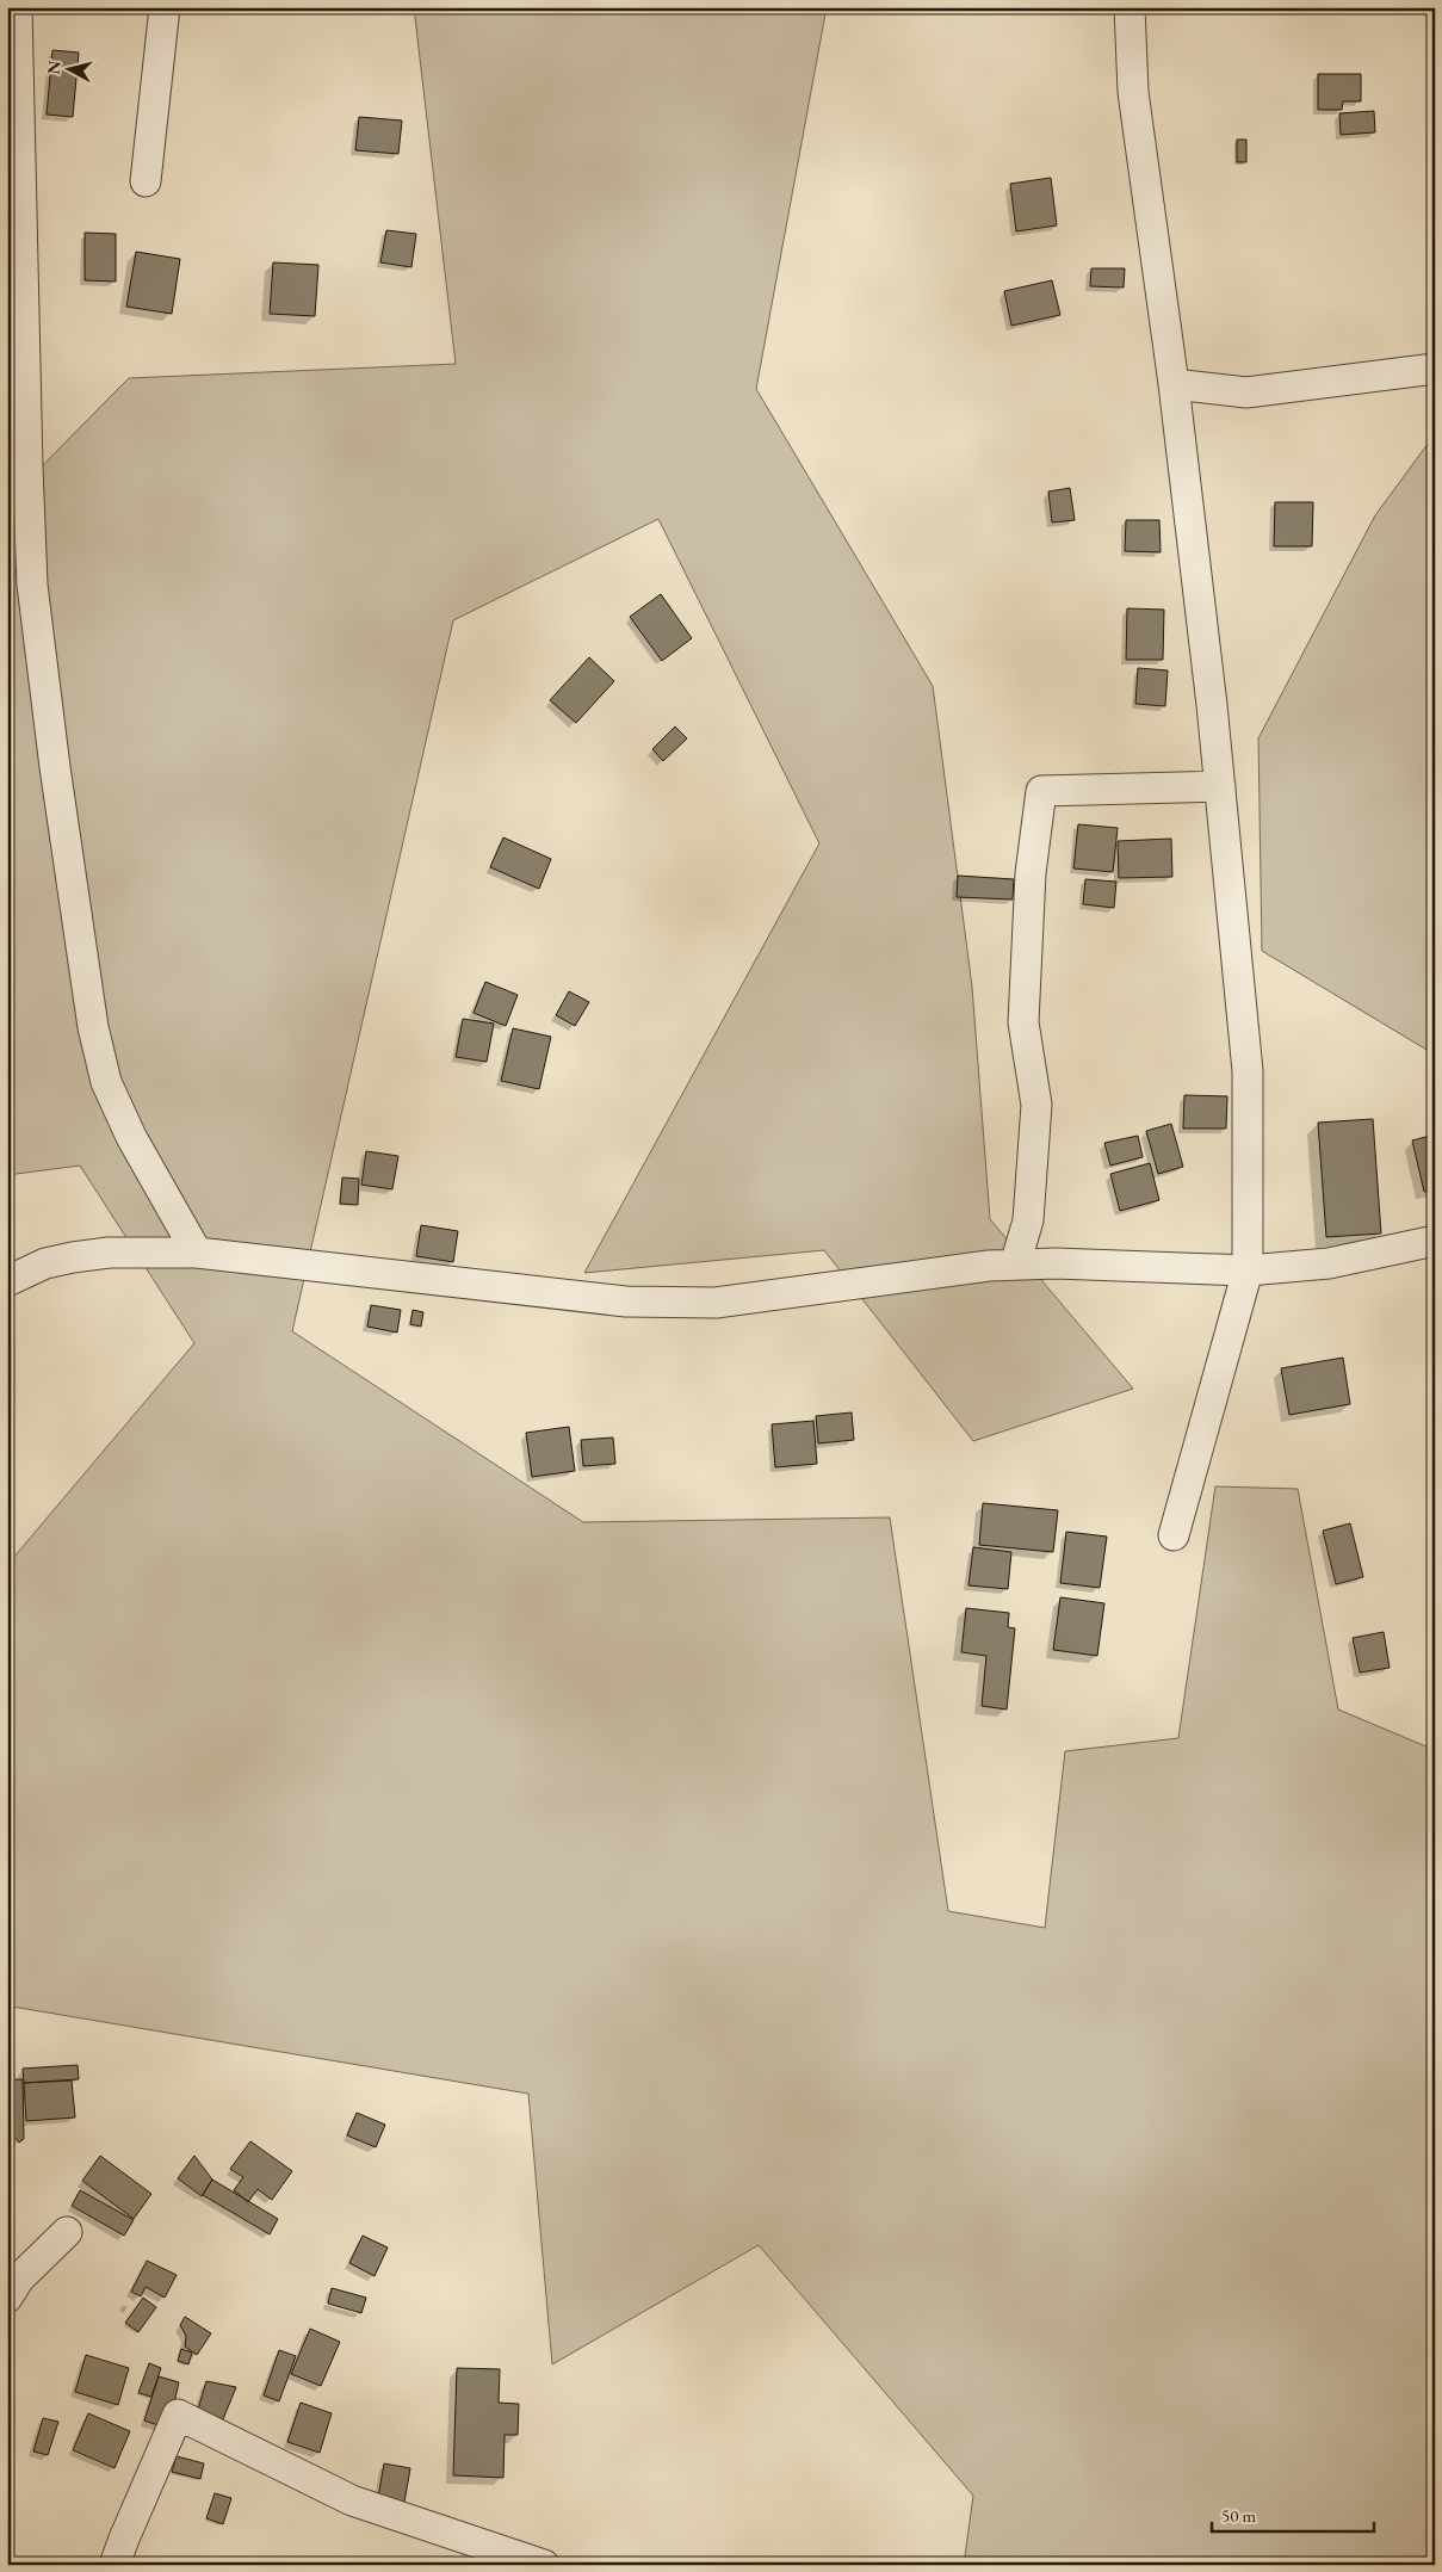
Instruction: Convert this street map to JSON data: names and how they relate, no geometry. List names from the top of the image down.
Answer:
{
  "scale_bar": "50 m",
  "north": "left"
}
